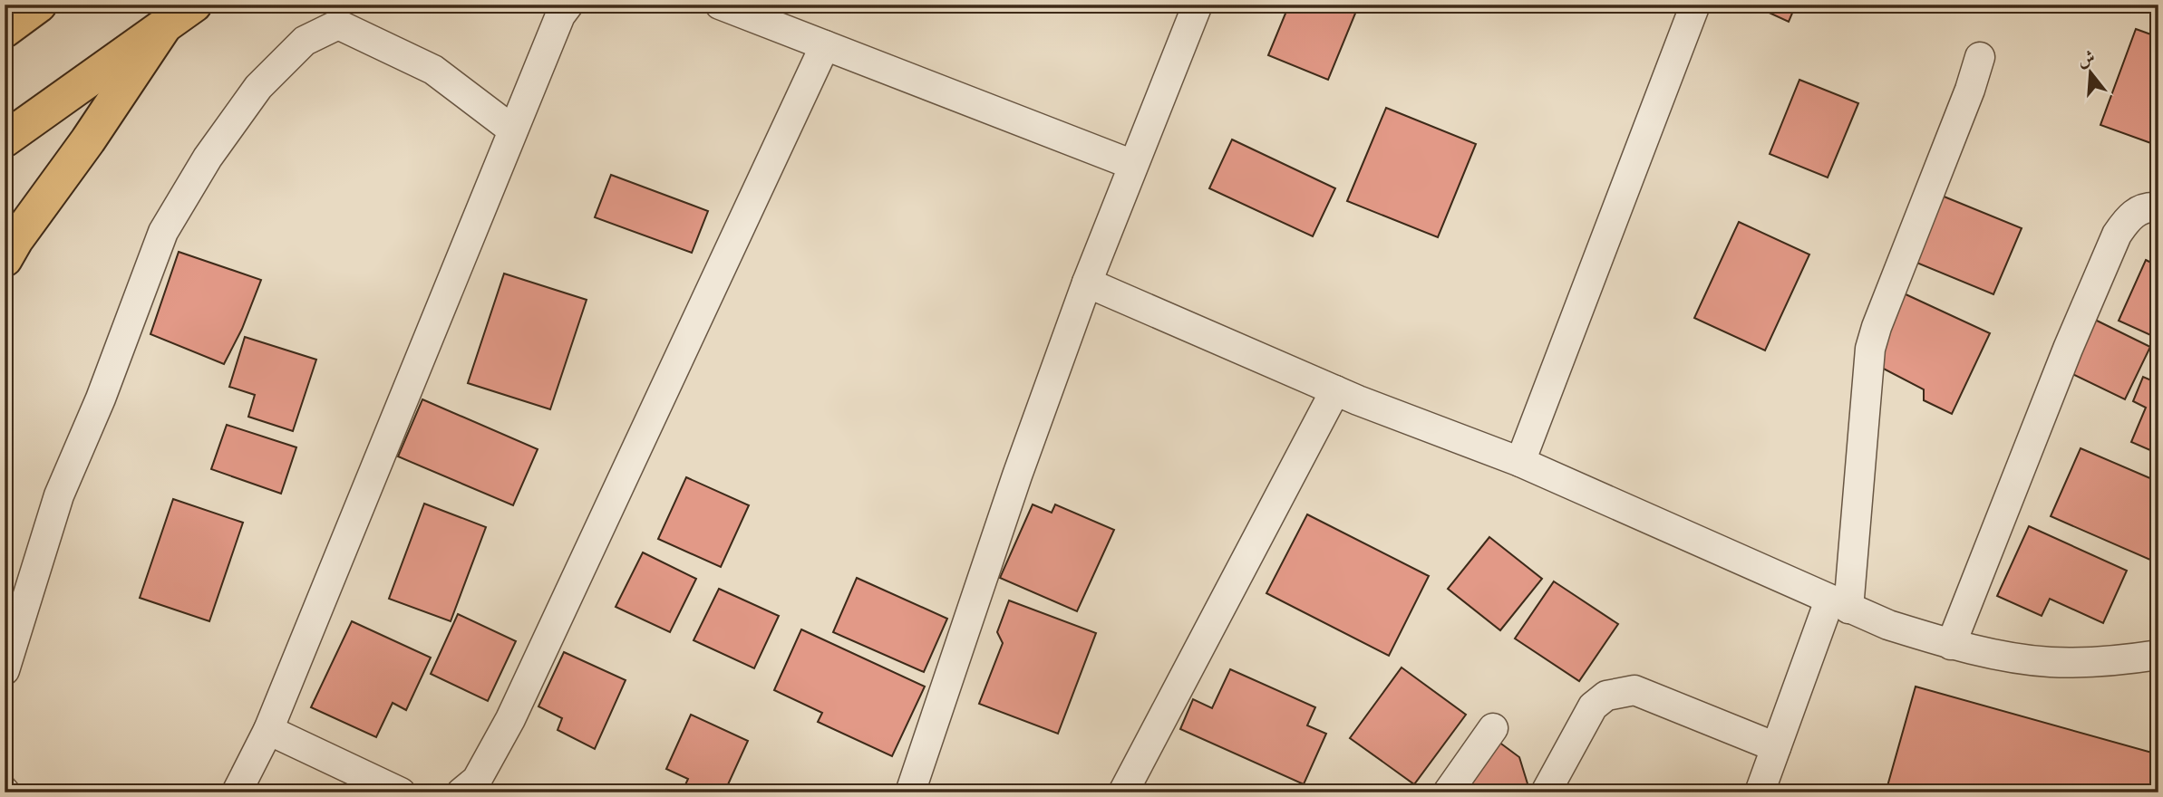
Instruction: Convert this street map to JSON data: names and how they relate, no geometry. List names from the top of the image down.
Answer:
{
  "north": "top"
}
